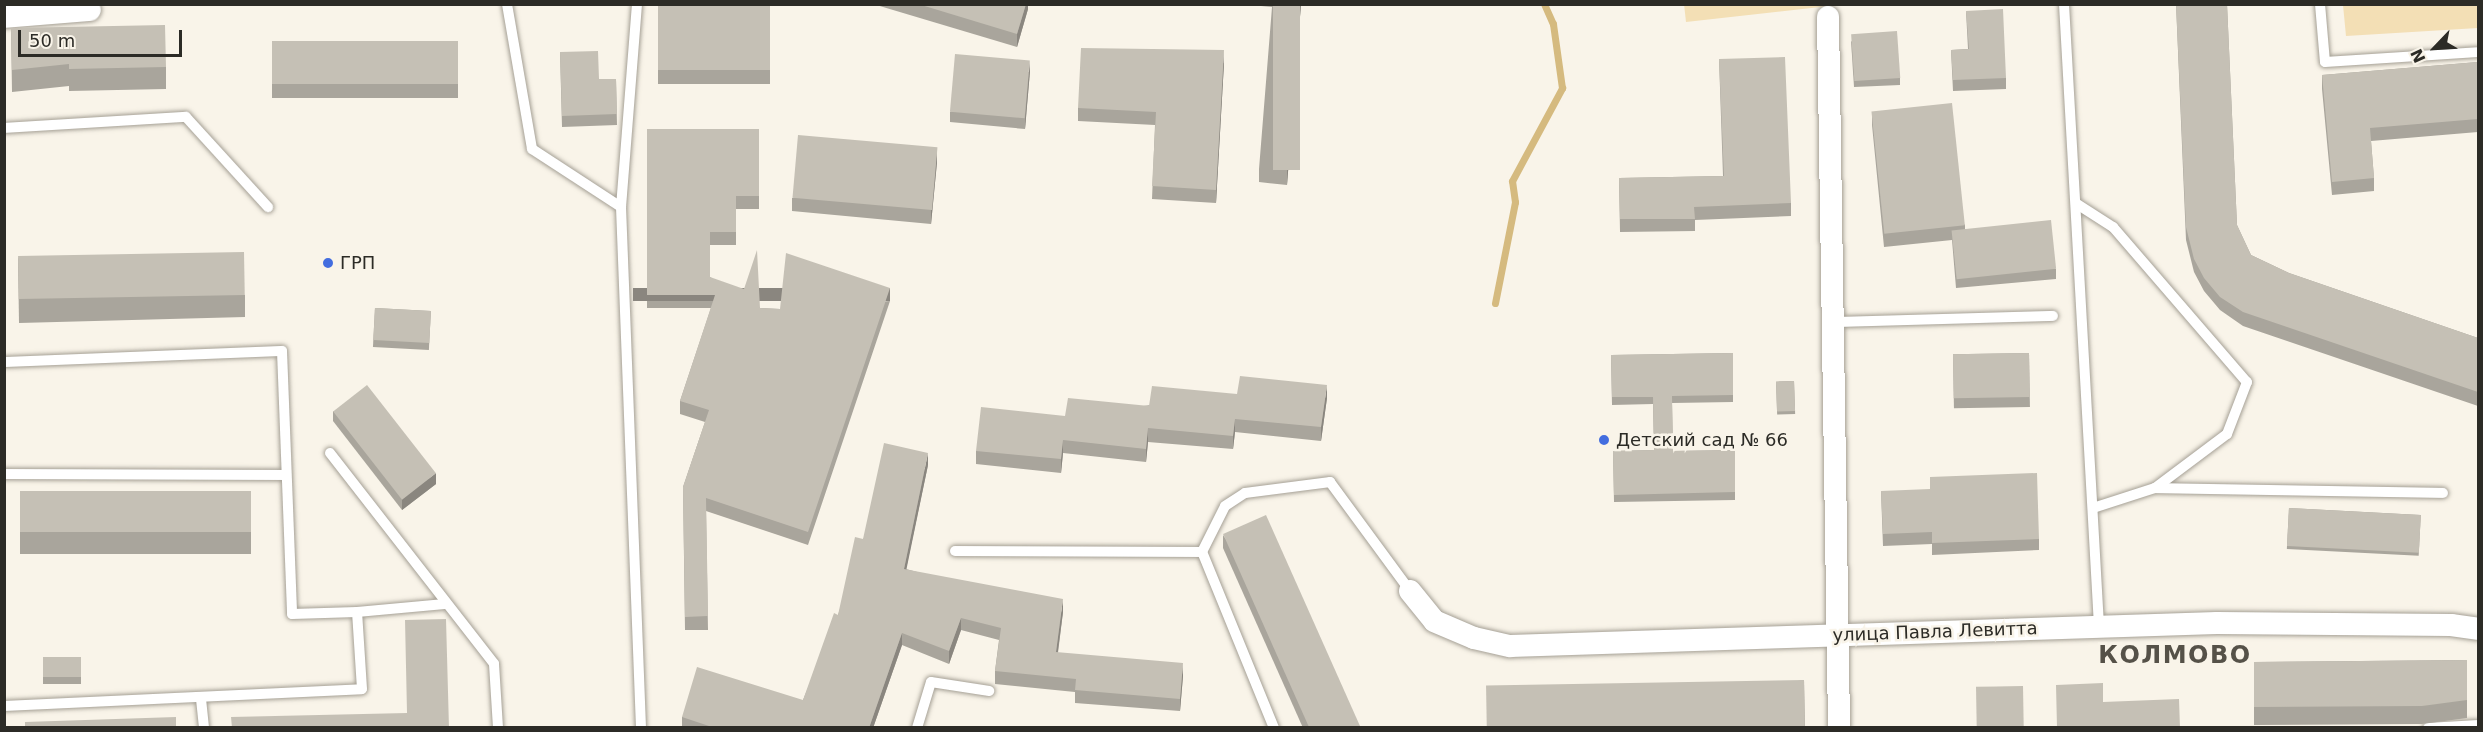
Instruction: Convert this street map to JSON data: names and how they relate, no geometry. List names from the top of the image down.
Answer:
{
  "streets": {
    "street": ["улица Павла Левитта"]
  },
  "districts": ["КОЛМОВО"],
  "places": ["ГРП", "Детский сад № 66"],
  "scale_bar": "50 m",
  "north": "bottom left"
}
